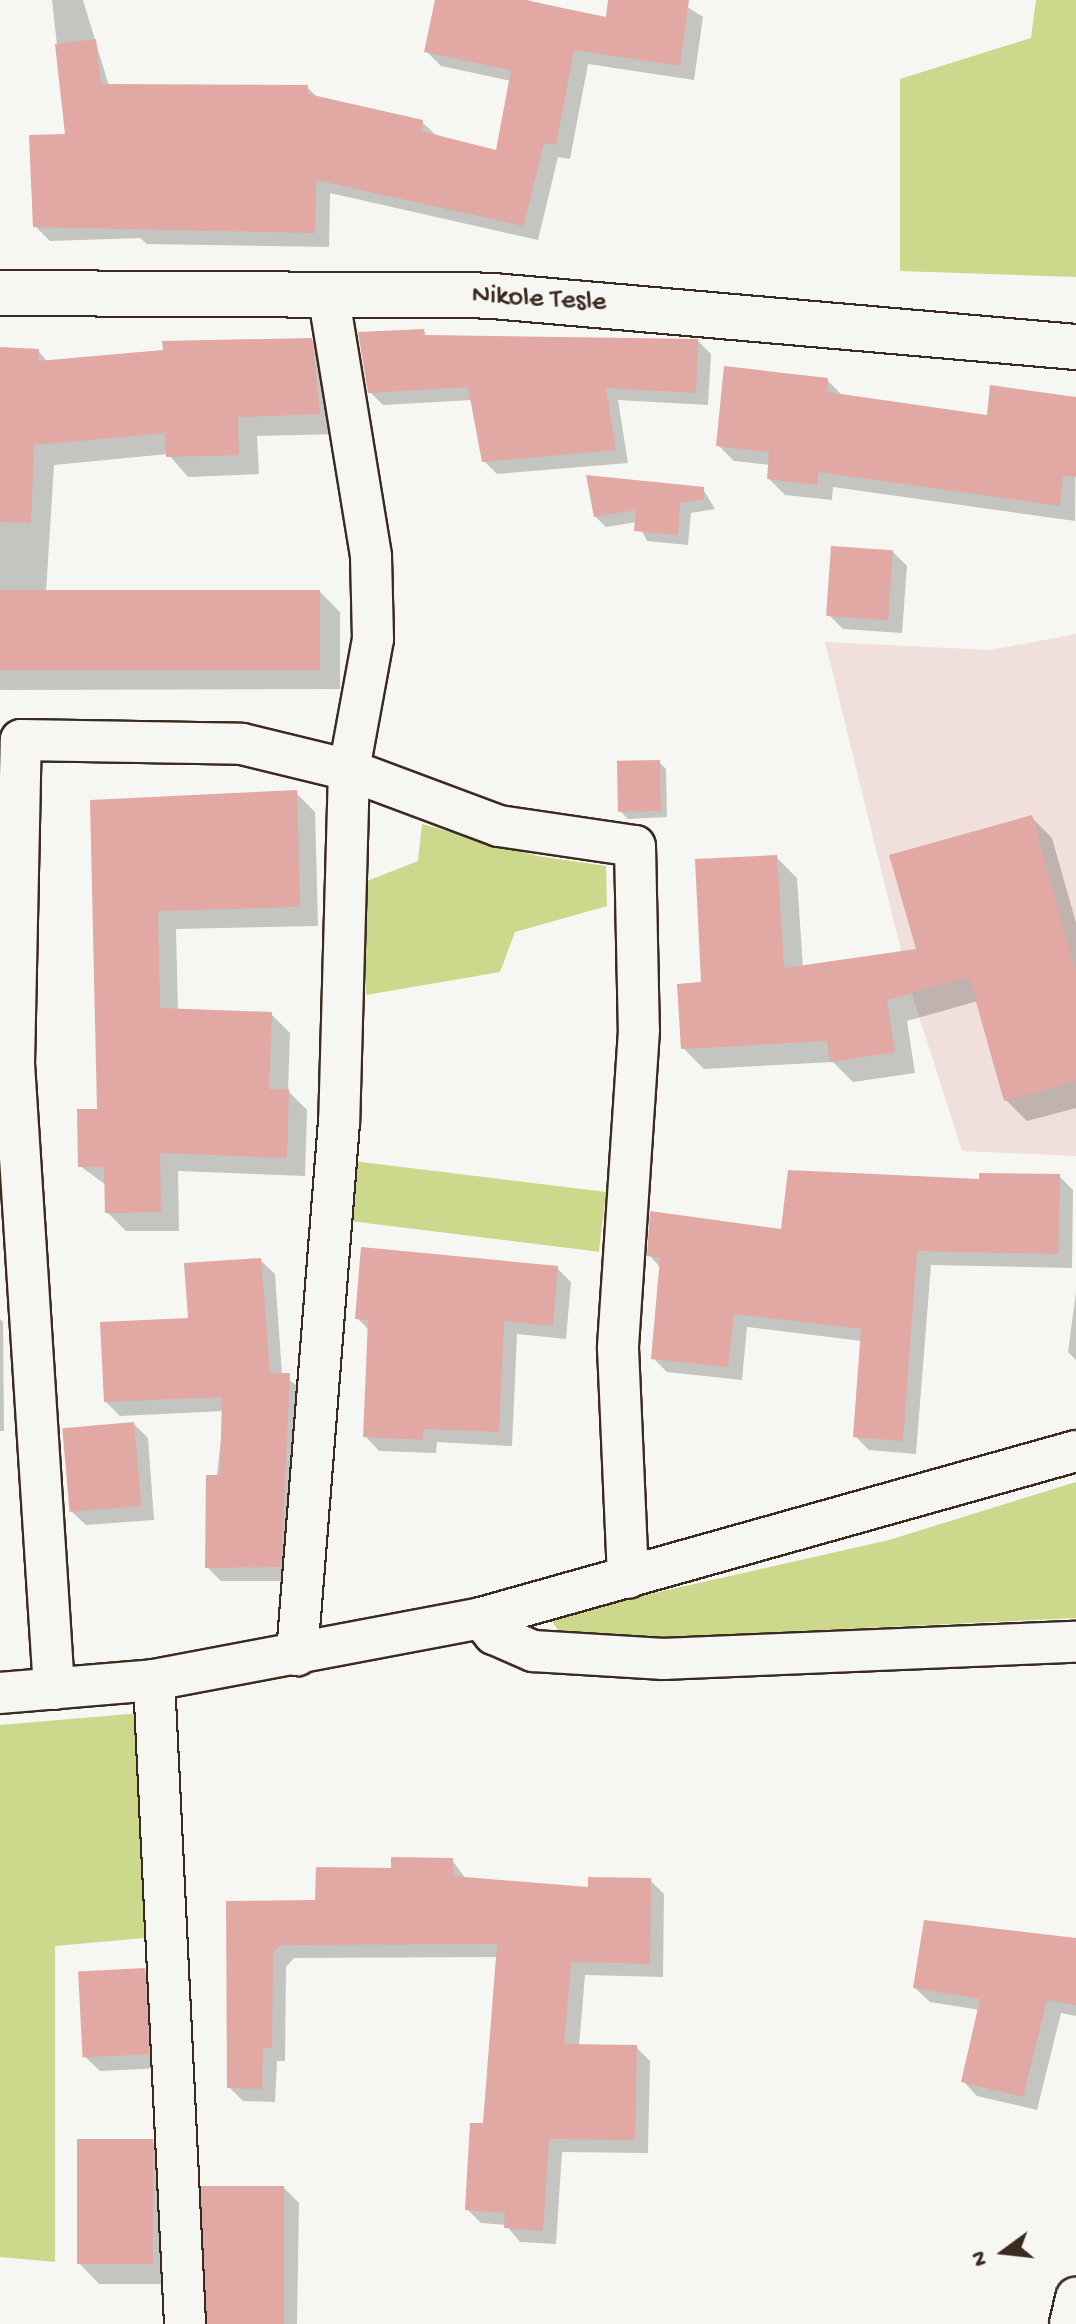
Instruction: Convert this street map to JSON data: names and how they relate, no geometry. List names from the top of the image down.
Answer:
{
  "streets": {
    "street": ["Nikole Tesle"]
  },
  "north": "left"
}
